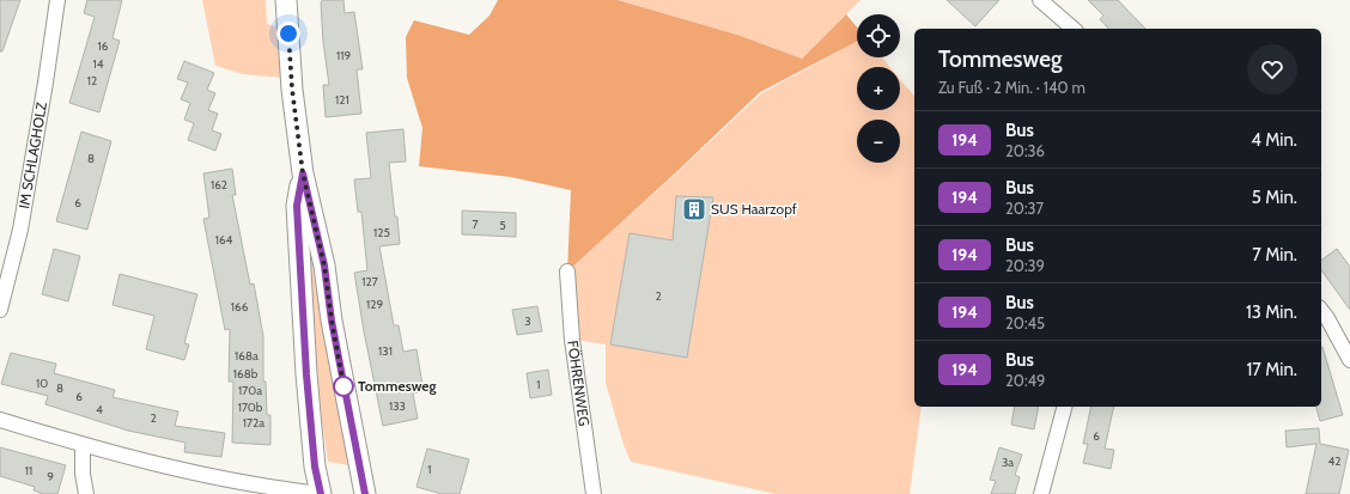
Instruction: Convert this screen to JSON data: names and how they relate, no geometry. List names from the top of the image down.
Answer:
{
  "streets": {
    "street": ["IM SCHLAGHOLZ", "FÖHRENWEG"]
  },
  "places": {
    "building": ["SUS Haarzopf"],
    "other": ["Tommesweg"]
  },
  "lines": ["bus line 194"],
  "house_numbers": [
    "16",
    "119",
    "14",
    "12",
    "121",
    "8",
    "162",
    "6",
    "7",
    "5",
    "125",
    "164",
    "127",
    "2",
    "129",
    "166",
    "3",
    "131",
    "168a",
    "168b",
    "10",
    "1",
    "8",
    "170a",
    "6",
    "133",
    "170b",
    "4",
    "2",
    "172a",
    "6",
    "42",
    "3a",
    "1",
    "11",
    "9"
  ],
  "page": {
    "map_buttons": ["+", "−"],
    "heading": ["Tommesweg", "Zu Fuß · 2 Min. · 140 m"],
    "list": [
      {
        "mark": "194",
        "name": "Bus",
        "note": "20:36",
        "value": "4 Min."
      },
      {
        "mark": "194",
        "name": "Bus",
        "note": "20:37",
        "value": "5 Min."
      },
      {
        "mark": "194",
        "name": "Bus",
        "note": "20:39",
        "value": "7 Min."
      },
      {
        "mark": "194",
        "name": "Bus",
        "note": "20:45",
        "value": "13 Min."
      },
      {
        "mark": "194",
        "name": "Bus",
        "note": "20:49",
        "value": "17 Min."
      }
    ]
  }
}
